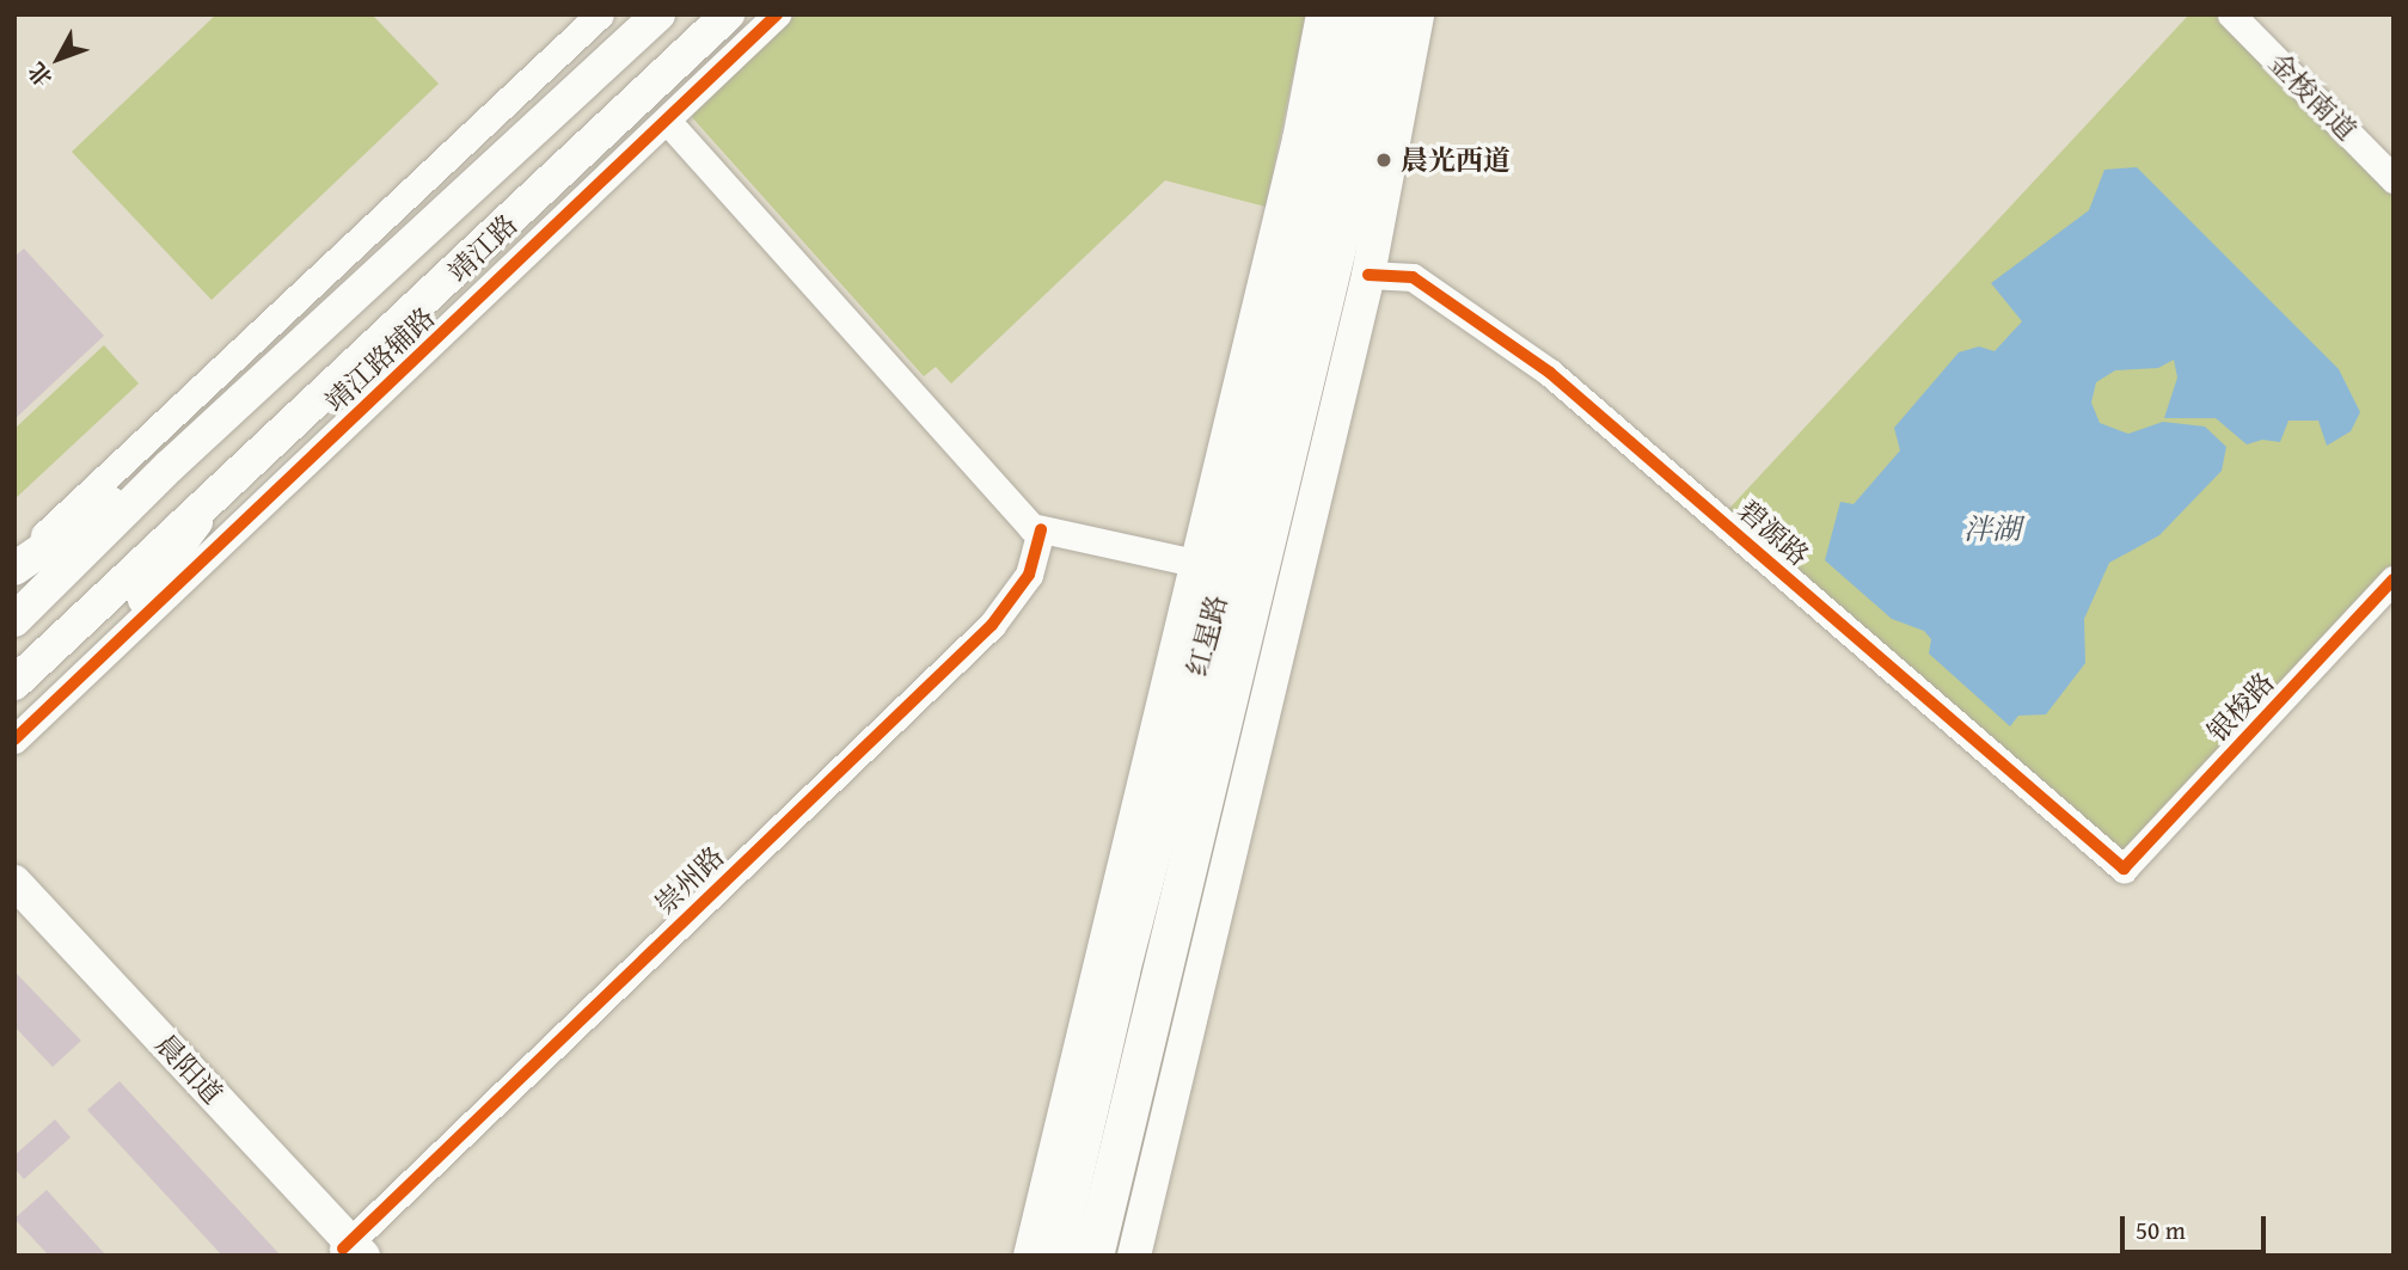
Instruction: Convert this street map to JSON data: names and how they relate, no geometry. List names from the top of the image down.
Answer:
{
  "streets": {
    "highway": ["红星路"],
    "main road": ["靖江路", "晨阳道"],
    "street": [
      "金梭南道",
      "靖江路辅路",
      "碧源路",
      "银梭路",
      "崇州路"
    ]
  },
  "crossings": [
    ["碧源路", "银梭路"],
    ["崇州路", "晨阳道"]
  ],
  "water": ["泮湖"],
  "places": ["晨光西道"],
  "scale_bar": "50 m",
  "north": "bottom left"
}
